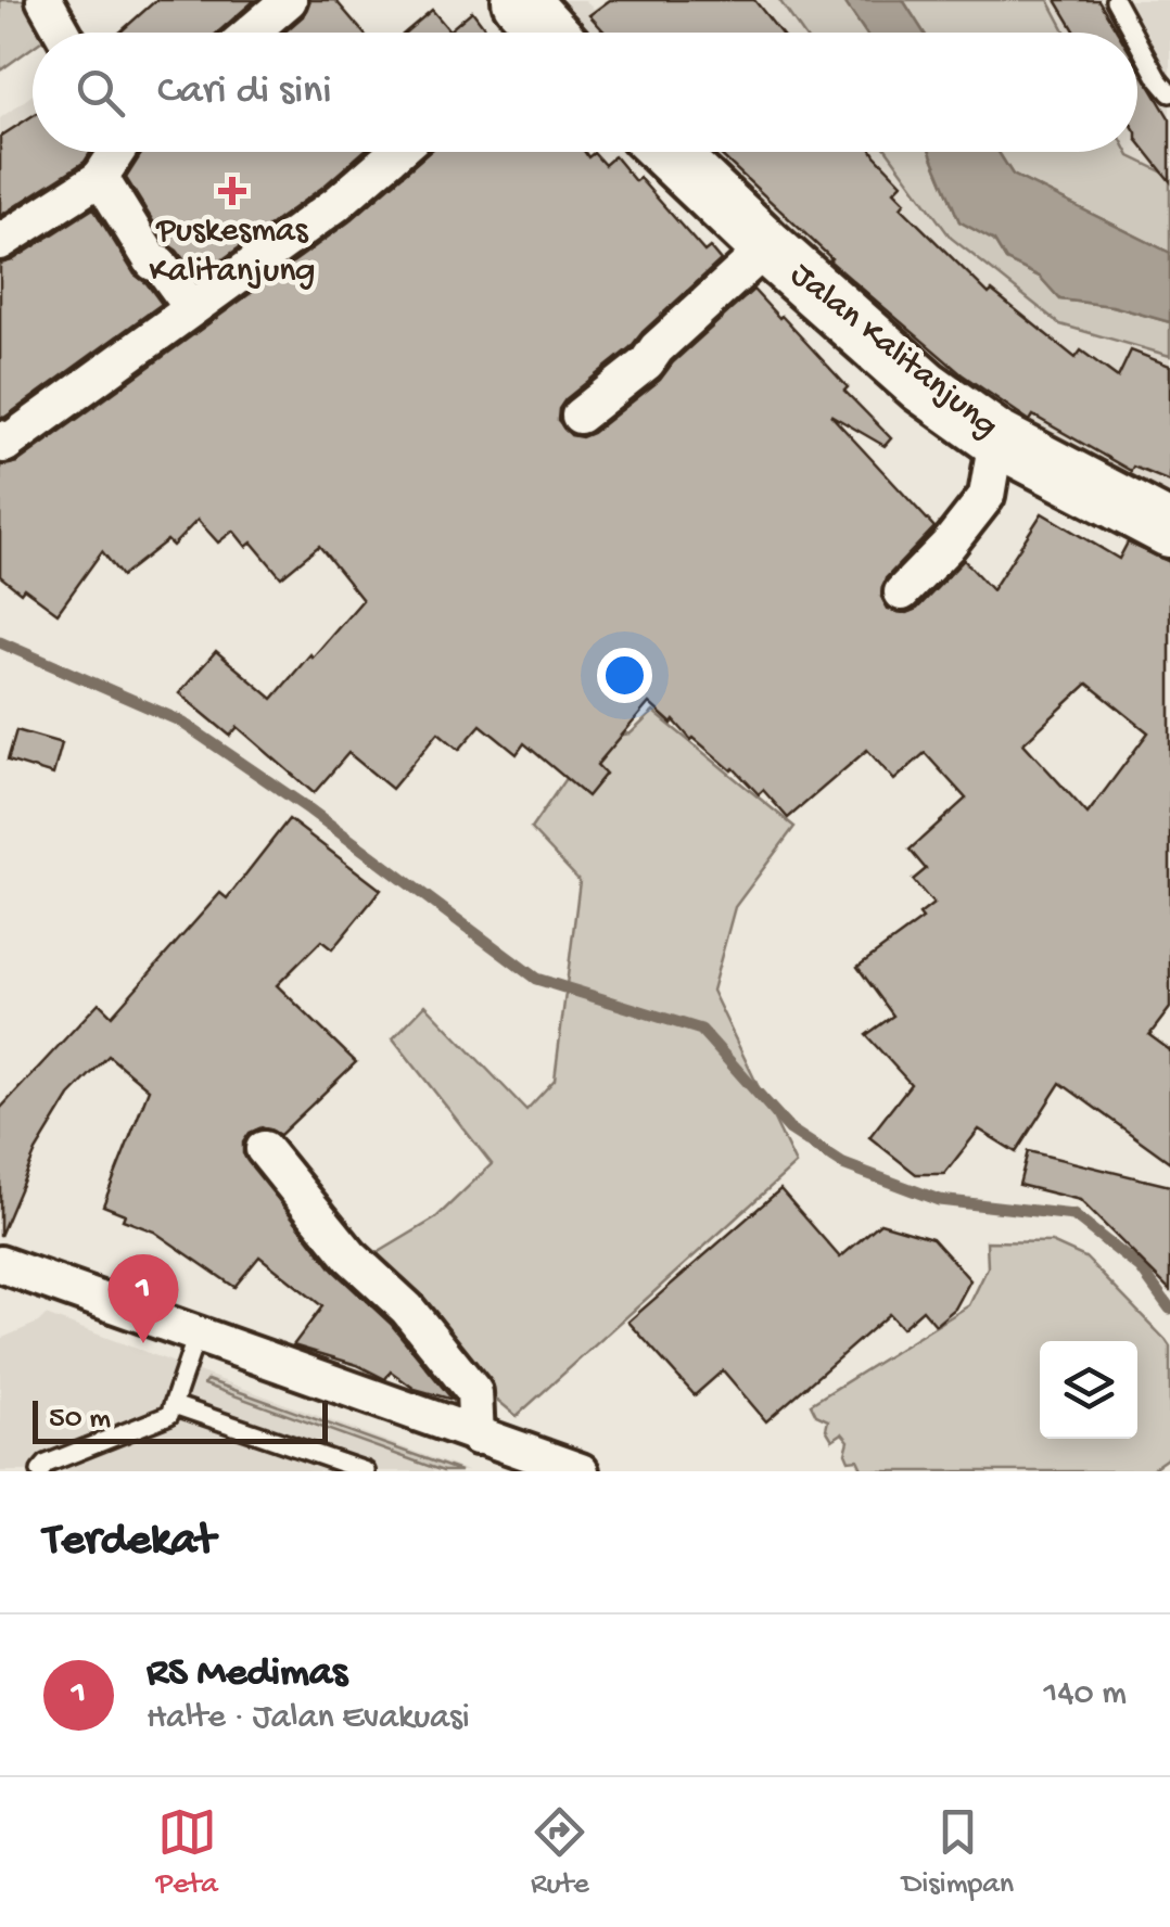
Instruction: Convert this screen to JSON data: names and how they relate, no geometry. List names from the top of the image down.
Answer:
{
  "streets": {
    "main road": ["Jalan Kalitanjung"]
  },
  "places": {
    "health": ["Puskesmas Kalitanjung"]
  },
  "scale_bar": "50 m",
  "page": {
    "search": "Cari di sini",
    "pins": "1",
    "scale": "50 m",
    "heading": "Terdekat",
    "list": [
      {
        "mark": "1",
        "name": "RS Medimas",
        "note": "Halte · Jalan Evakuasi",
        "value": "140 m"
      }
    ],
    "nav": ["Peta", "Rute", "Disimpan"]
  }
}
